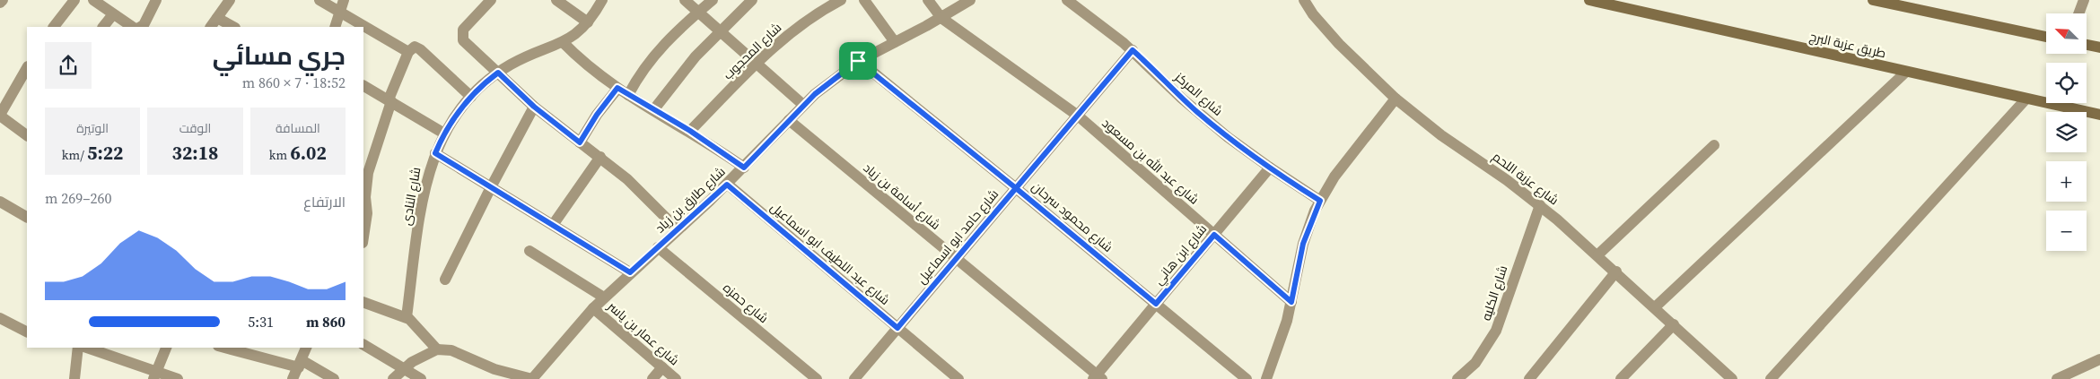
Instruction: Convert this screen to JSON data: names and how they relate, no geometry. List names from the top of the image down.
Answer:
{
  "streets": {
    "street": [
      "طريق عزبة البرج",
      "شارع المحجوب",
      "شارع المركز",
      "شارع عبد الله بن مسعود",
      "شارع عزبة اللحم",
      "شارع النادى",
      "شارع أسامة بن زياد",
      "شارع طارق بن زياد",
      "شارع محمود سرحان",
      "شارع حامد ابو اسماعيل",
      "شارع عبد اللطيف ابو اسماعيل",
      "شارع ابن هاني",
      "شارع الكليه",
      "شارع حمزه",
      "شارع عمار بن ياسر"
    ]
  },
  "crossings": [
    ["شارع المركز", "شارع حامد ابو اسماعيل"],
    ["شارع المركز", "شارع ابن هاني"],
    ["شارع عبد الله بن مسعود", "شارع طارق بن زياد"],
    ["شارع عبد الله بن مسعود", "شارع حامد ابو اسماعيل"],
    ["شارع عبد الله بن مسعود", "شارع ابن هاني"],
    ["شارع عزبة اللحم", "شارع الكليه"],
    ["شارع أسامة بن زياد", "شارع طارق بن زياد"],
    ["شارع أسامة بن زياد", "شارع حامد ابو اسماعيل"],
    ["شارع أسامة بن زياد", "شارع ابن هاني"],
    ["شارع طارق بن زياد", "شارع محمود سرحان"],
    ["شارع طارق بن زياد", "شارع عبد اللطيف ابو اسماعيل"],
    ["شارع طارق بن زياد", "شارع حمزه"],
    ["شارع طارق بن زياد", "شارع عمار بن ياسر"],
    ["شارع محمود سرحان", "شارع حامد ابو اسماعيل"],
    ["شارع محمود سرحان", "شارع ابن هاني"],
    ["شارع حامد ابو اسماعيل", "شارع عبد اللطيف ابو اسماعيل"]
  ],
  "north": "top left",
  "page": {
    "map_buttons": ["+", "−"],
    "heading": ["جري مسائي", "18:52 · 7 × 860 m"],
    "stats": [
      ["المسافة", "6.02 km"],
      ["الوقت", "32:18"],
      ["الوتيرة", "5:22 /km"]
    ],
    "chart": ["الارتفاع", "260–269 m"],
    "list": [
      {
        "name": "860 m",
        "note": "5:31"
      }
    ]
  }
}
